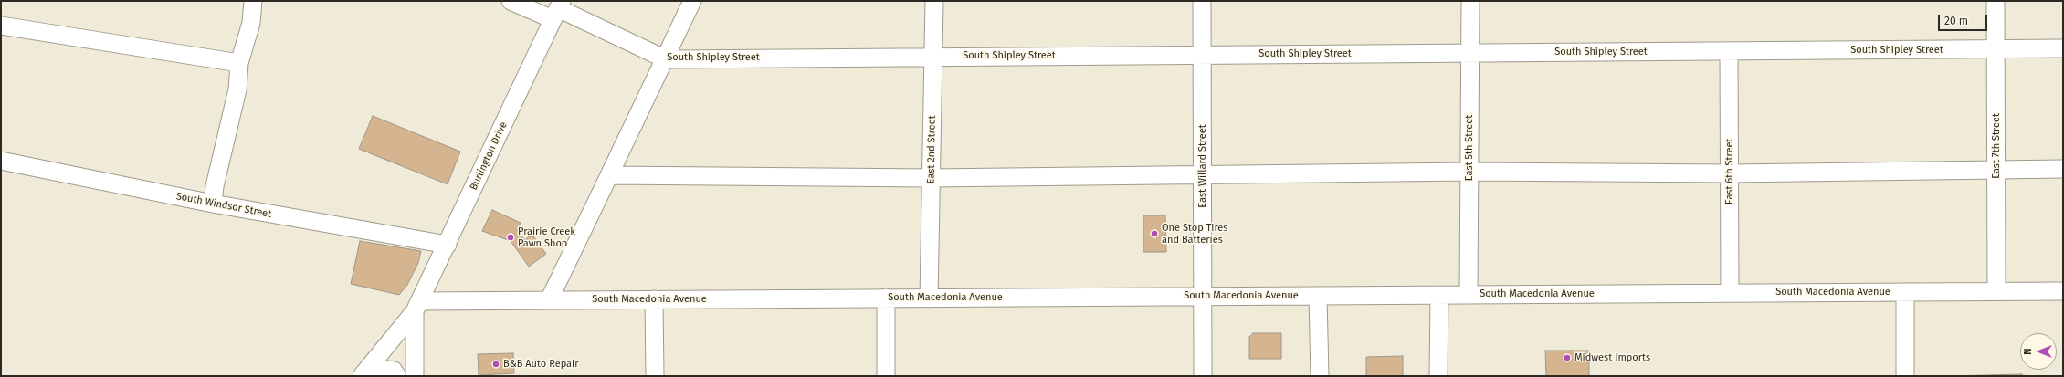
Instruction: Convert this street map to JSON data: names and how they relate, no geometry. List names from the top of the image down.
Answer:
{
  "streets": {
    "street": [
      "South Shipley Street",
      "East 7th Street",
      "East 5th Street",
      "East 2nd Street",
      "Burlington Drive",
      "East Willard Street",
      "East 6th Street",
      "South Windsor Street",
      "South Macedonia Avenue"
    ]
  },
  "crossings": [
    ["South Shipley Street", "East 7th Street"],
    ["South Shipley Street", "East 5th Street"],
    ["South Shipley Street", "East 2nd Street"],
    ["South Shipley Street", "Burlington Drive"],
    ["South Shipley Street", "East Willard Street"],
    ["South Shipley Street", "East 6th Street"],
    ["East 7th Street", "South Macedonia Avenue"],
    ["East 5th Street", "South Macedonia Avenue"],
    ["East 2nd Street", "South Macedonia Avenue"],
    ["Burlington Drive", "South Windsor Street"],
    ["Burlington Drive", "South Macedonia Avenue"],
    ["East Willard Street", "South Macedonia Avenue"],
    ["East 6th Street", "South Macedonia Avenue"]
  ],
  "places": [
    "One Stop Tires and Batteries",
    "Prairie Creek Pawn Shop",
    "Midwest Imports",
    "B&B Auto Repair"
  ],
  "scale_bar": "20 m",
  "north": "left"
}
